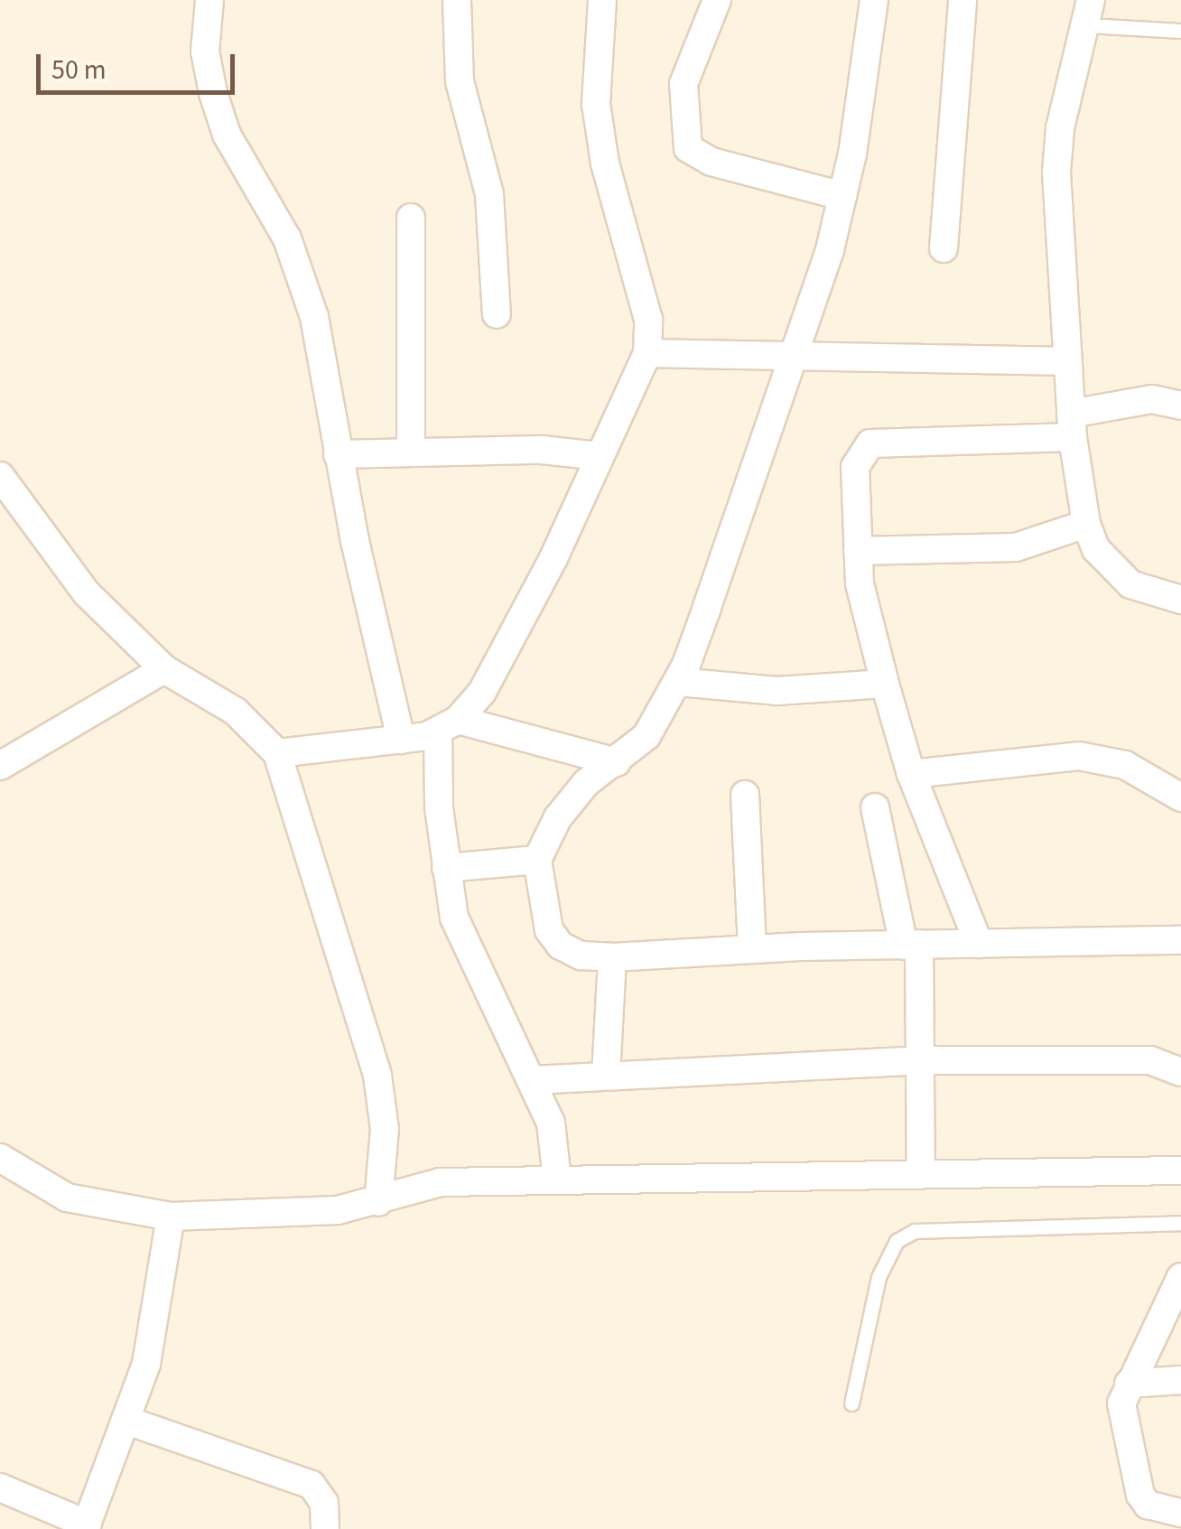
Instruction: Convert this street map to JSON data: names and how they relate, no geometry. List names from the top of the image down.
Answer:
{
  "scale_bar": "50 m"
}
